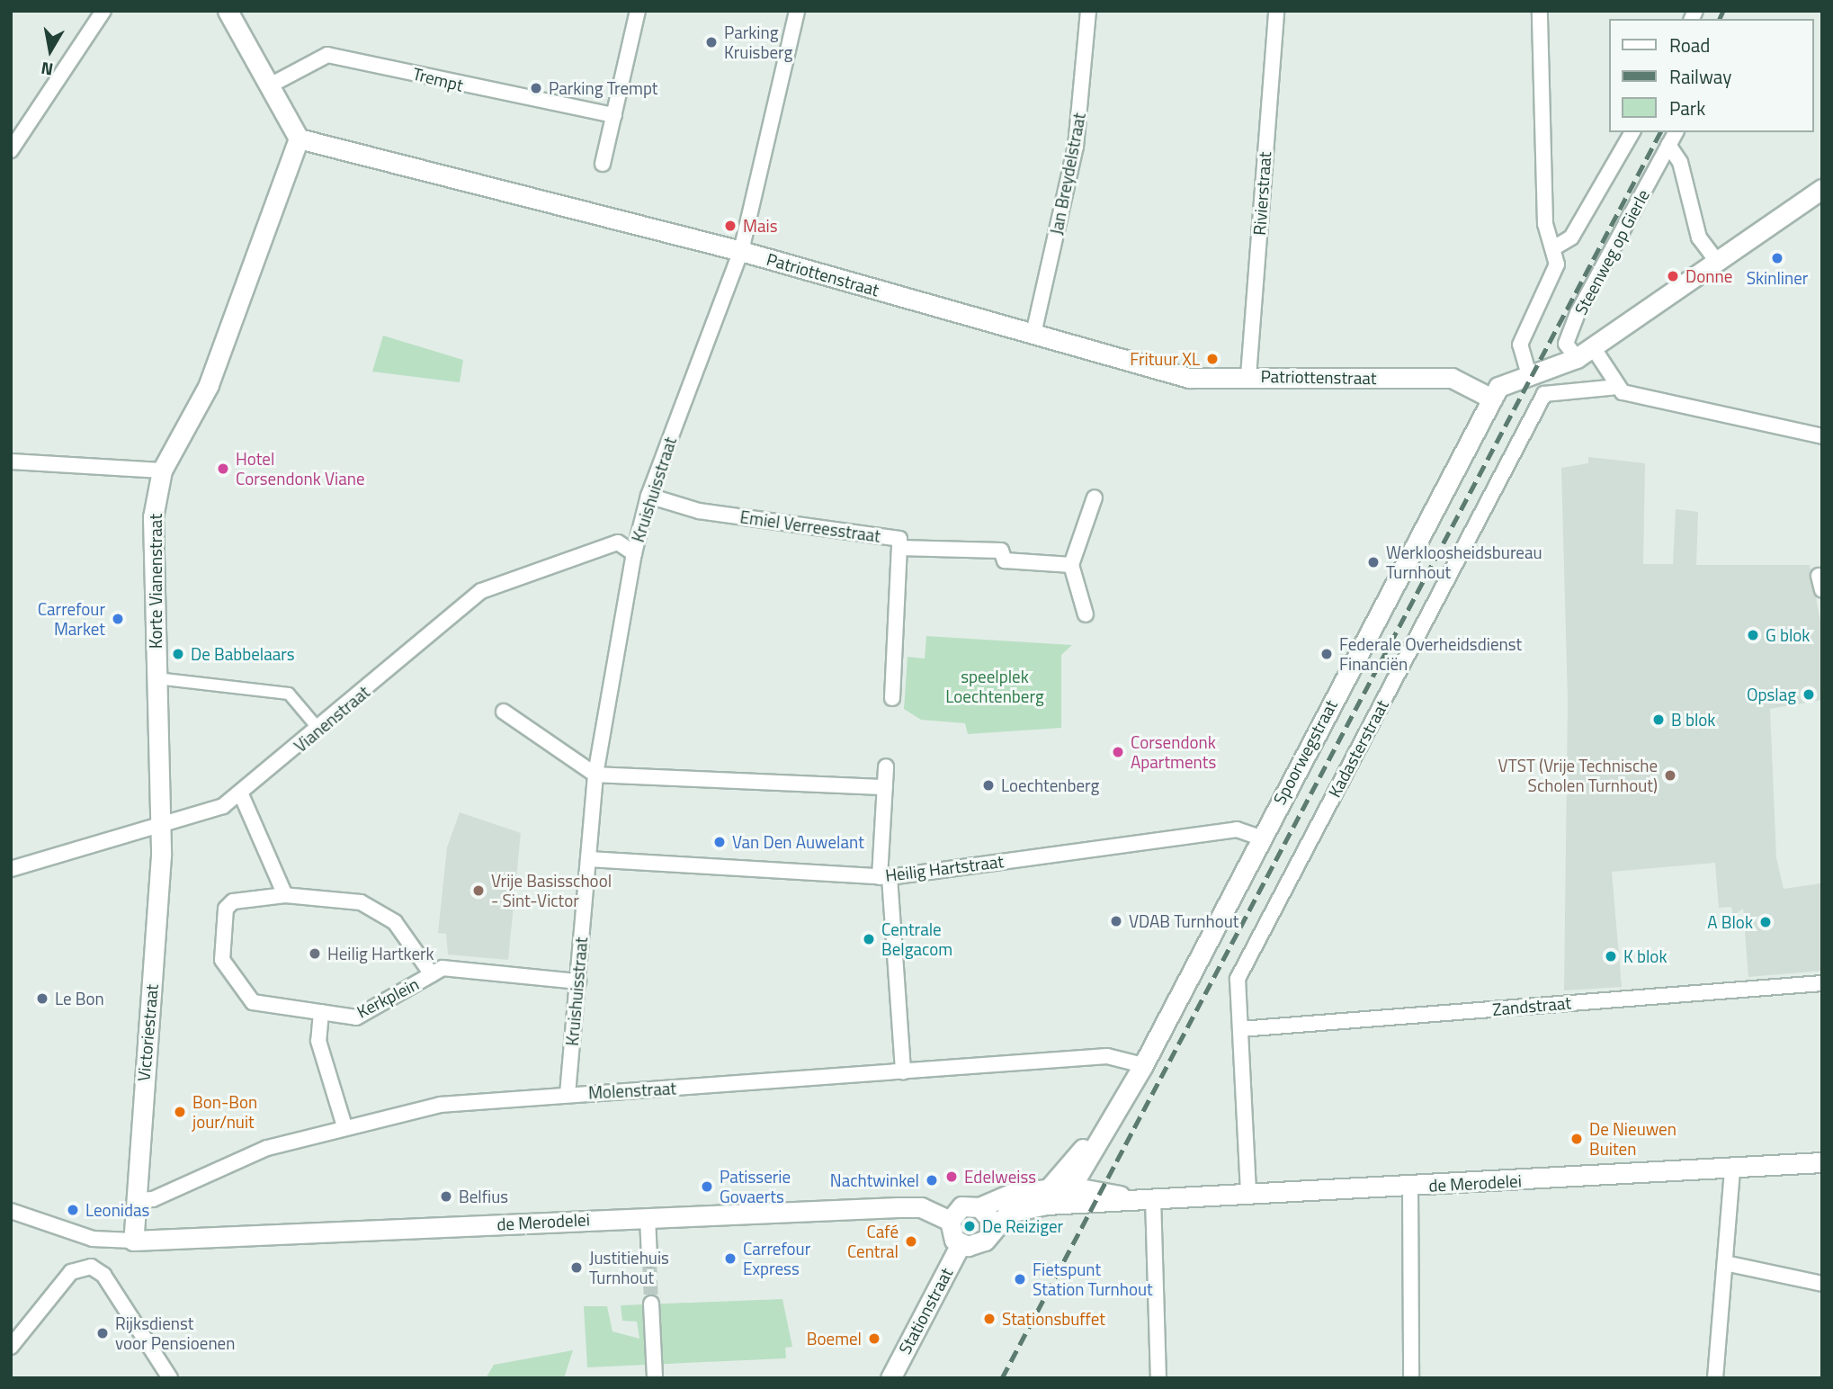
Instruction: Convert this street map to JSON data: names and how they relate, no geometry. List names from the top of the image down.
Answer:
{
  "streets": {
    "street": [
      "Trempt",
      "Jan Breydelstraat",
      "Rivierstraat",
      "Steenweg op Gierle",
      "Patriottenstraat",
      "Kruishuisstraat",
      "Emiel Verreesstraat",
      "Korte Vianenstraat",
      "Vianenstraat",
      "Kadasterstraat",
      "Spoorwegstraat",
      "Heilig Hartstraat",
      "Kerkplein",
      "Zandstraat",
      "Victoriestraat",
      "Molenstraat",
      "de Merodelei",
      "Stationstraat"
    ]
  },
  "crossings": [
    ["Jan Breydelstraat", "Patriottenstraat"],
    ["Rivierstraat", "Patriottenstraat"],
    ["Patriottenstraat", "Kruishuisstraat"],
    ["Patriottenstraat", "Korte Vianenstraat"],
    ["Patriottenstraat", "Spoorwegstraat"],
    ["Kruishuisstraat", "Emiel Verreesstraat"],
    ["Kruishuisstraat", "Vianenstraat"],
    ["Kruishuisstraat", "Heilig Hartstraat"],
    ["Kruishuisstraat", "Molenstraat"],
    ["Korte Vianenstraat", "Vianenstraat"],
    ["Korte Vianenstraat", "Victoriestraat"],
    ["Vianenstraat", "Victoriestraat"],
    ["Kadasterstraat", "Zandstraat"],
    ["Kadasterstraat", "de Merodelei"],
    ["Spoorwegstraat", "Heilig Hartstraat"],
    ["Spoorwegstraat", "Molenstraat"],
    ["Spoorwegstraat", "de Merodelei"],
    ["Victoriestraat", "Molenstraat"],
    ["Victoriestraat", "de Merodelei"],
    ["de Merodelei", "Stationstraat"]
  ],
  "parks": ["speelplek Loechtenberg"],
  "places": [
    "Parking Kruisberg",
    "Parking Trempt",
    "Mais",
    "Skinliner",
    "Donne",
    "Frituur XL",
    "Hotel Corsendonk Viane",
    "Werkloosheidsbureau Turnhout",
    "Carrefour Market",
    "G blok",
    "De Babbelaars",
    "Federale Overheidsdienst Financiën",
    "Opslag",
    "B blok",
    "Corsendonk Apartments",
    "VTST (Vrije Technische Scholen Turnhout)",
    "Loechtenberg",
    "Van Den Auwelant",
    "Vrije Basisschool - Sint-Victor",
    "VDAB Turnhout",
    "A Blok",
    "Centrale Belgacom",
    "Heilig Hartkerk",
    "K blok",
    "Le Bon",
    "Bon-Bon jour/nuit",
    "De Nieuwen Buiten",
    "Edelweiss",
    "Nachtwinkel",
    "Patisserie Govaerts",
    "Belfius",
    "Leonidas",
    "De Reiziger",
    "Café Central",
    "Carrefour Express",
    "Justitiehuis Turnhout",
    "Fietspunt Station Turnhout",
    "Stationsbuffet",
    "Rijksdienst voor Pensioenen",
    "Boemel"
  ],
  "legend": ["Road", "Railway", "Park"],
  "north": "bottom"
}
